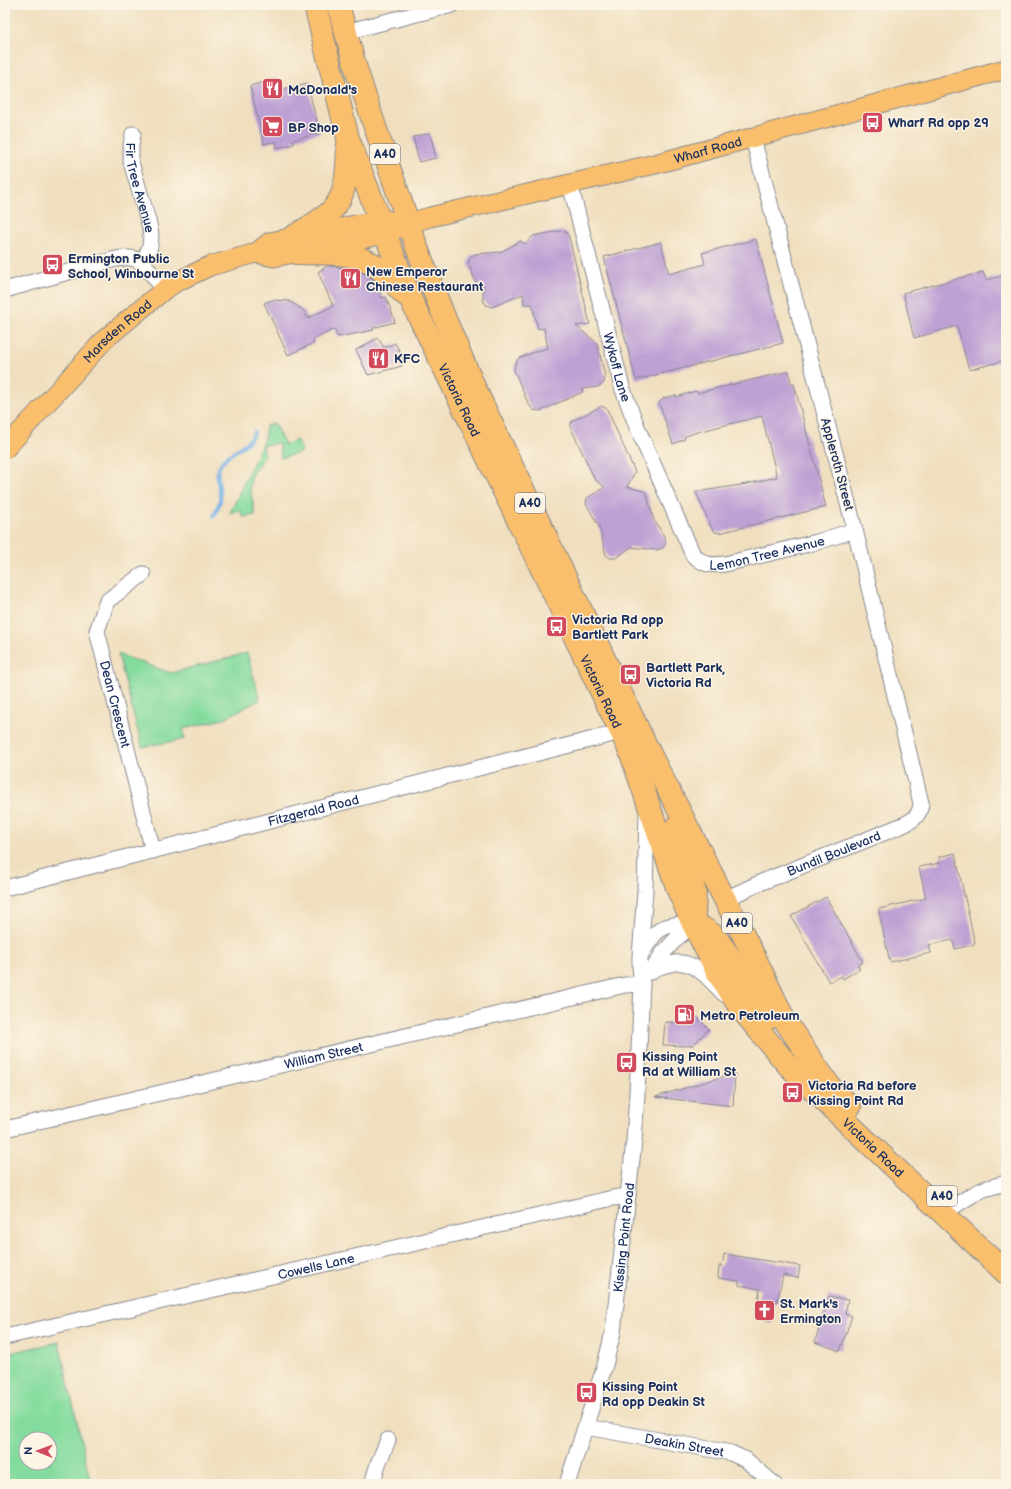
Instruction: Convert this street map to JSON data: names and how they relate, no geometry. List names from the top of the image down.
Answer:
{
  "streets": {
    "highway": ["A40", "Victoria Road"],
    "main road": ["Wharf Road", "Marsden Road"],
    "street": [
      "Fir Tree Avenue",
      "Wykoff Lane",
      "Appleroth Street",
      "Lemon Tree Avenue",
      "Dean Crescent",
      "Fitzgerald Road",
      "Bundil Boulevard",
      "William Street",
      "Kissing Point Road",
      "Cowells Lane",
      "Deakin Street"
    ]
  },
  "crossings": [
    ["Wharf Road", "Marsden Road"],
    ["Wharf Road", "Wykoff Lane"],
    ["Wharf Road", "Victoria Road"],
    ["Wharf Road", "Appleroth Street"],
    ["Marsden Road", "Victoria Road"],
    ["Wykoff Lane", "Lemon Tree Avenue"],
    ["Victoria Road", "Fitzgerald Road"],
    ["Victoria Road", "Bundil Boulevard"],
    ["Victoria Road", "Kissing Point Road"],
    ["Appleroth Street", "Lemon Tree Avenue"],
    ["Appleroth Street", "Bundil Boulevard"],
    ["Dean Crescent", "Fitzgerald Road"],
    ["William Street", "Kissing Point Road"],
    ["Kissing Point Road", "Cowells Lane"],
    ["Kissing Point Road", "Deakin Street"]
  ],
  "places": {
    "restaurant": ["McDonald's", "New Emperor Chinese Restaurant", "KFC"],
    "bus stop": [
      "Wharf Rd opp 29",
      "Ermington Public School, Winbourne St",
      "Victoria Rd opp Bartlett Park",
      "Bartlett Park, Victoria Rd",
      "Kissing Point Rd at William St",
      "Victoria Rd before Kissing Point Rd",
      "Kissing Point Rd opp Deakin St"
    ],
    "supermarket": ["BP Shop"],
    "fuel station": ["Metro Petroleum"],
    "church": ["St. Mark's Ermington"]
  },
  "north": "left"
}
